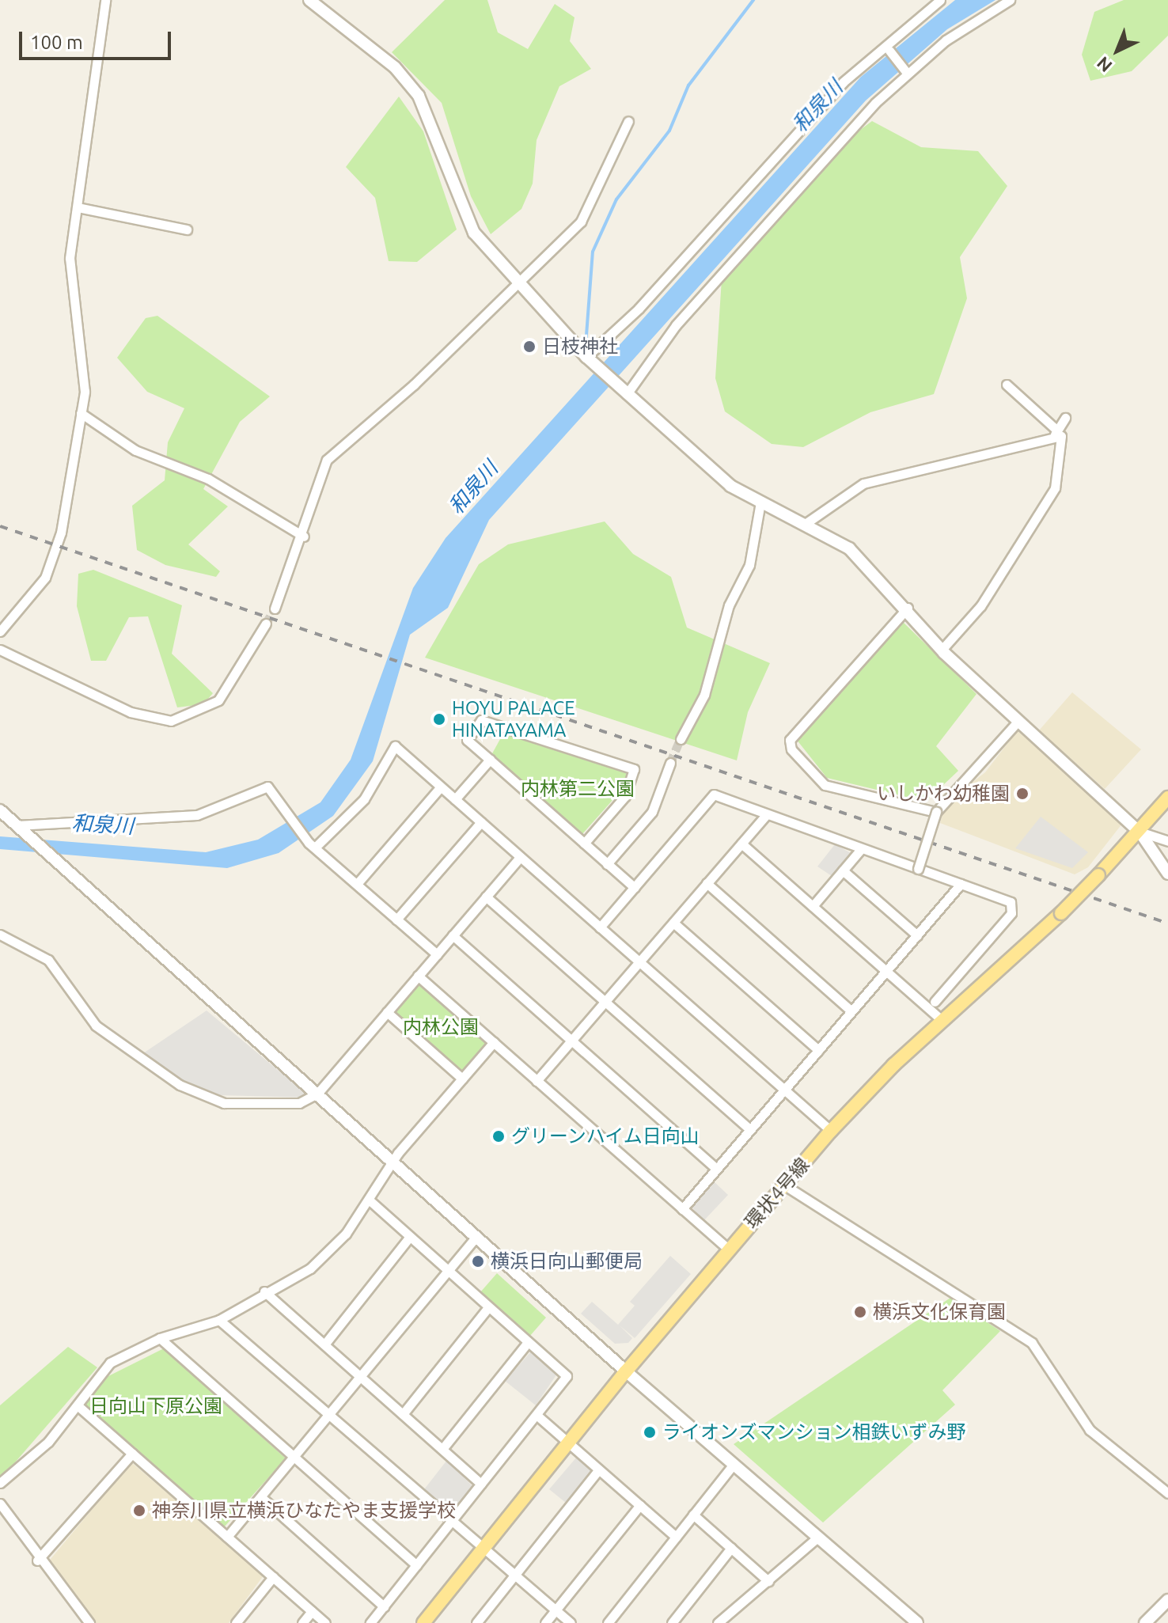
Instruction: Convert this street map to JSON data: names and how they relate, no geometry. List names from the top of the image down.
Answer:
{
  "streets": {
    "main road": ["環状4号線"]
  },
  "water": ["和泉川"],
  "parks": ["内林第二公園", "内林公園", "日向山下原公園"],
  "places": [
    "日枝神社",
    "HOYU PALACE HINATAYAMA",
    "いしかわ幼稚園",
    "グリーンハイム日向山",
    "横浜日向山郵便局",
    "横浜文化保育園",
    "ライオンズマンション相鉄いずみ野",
    "神奈川県立横浜ひなたやま支援学校"
  ],
  "scale_bar": "100 m",
  "north": "bottom left"
}
